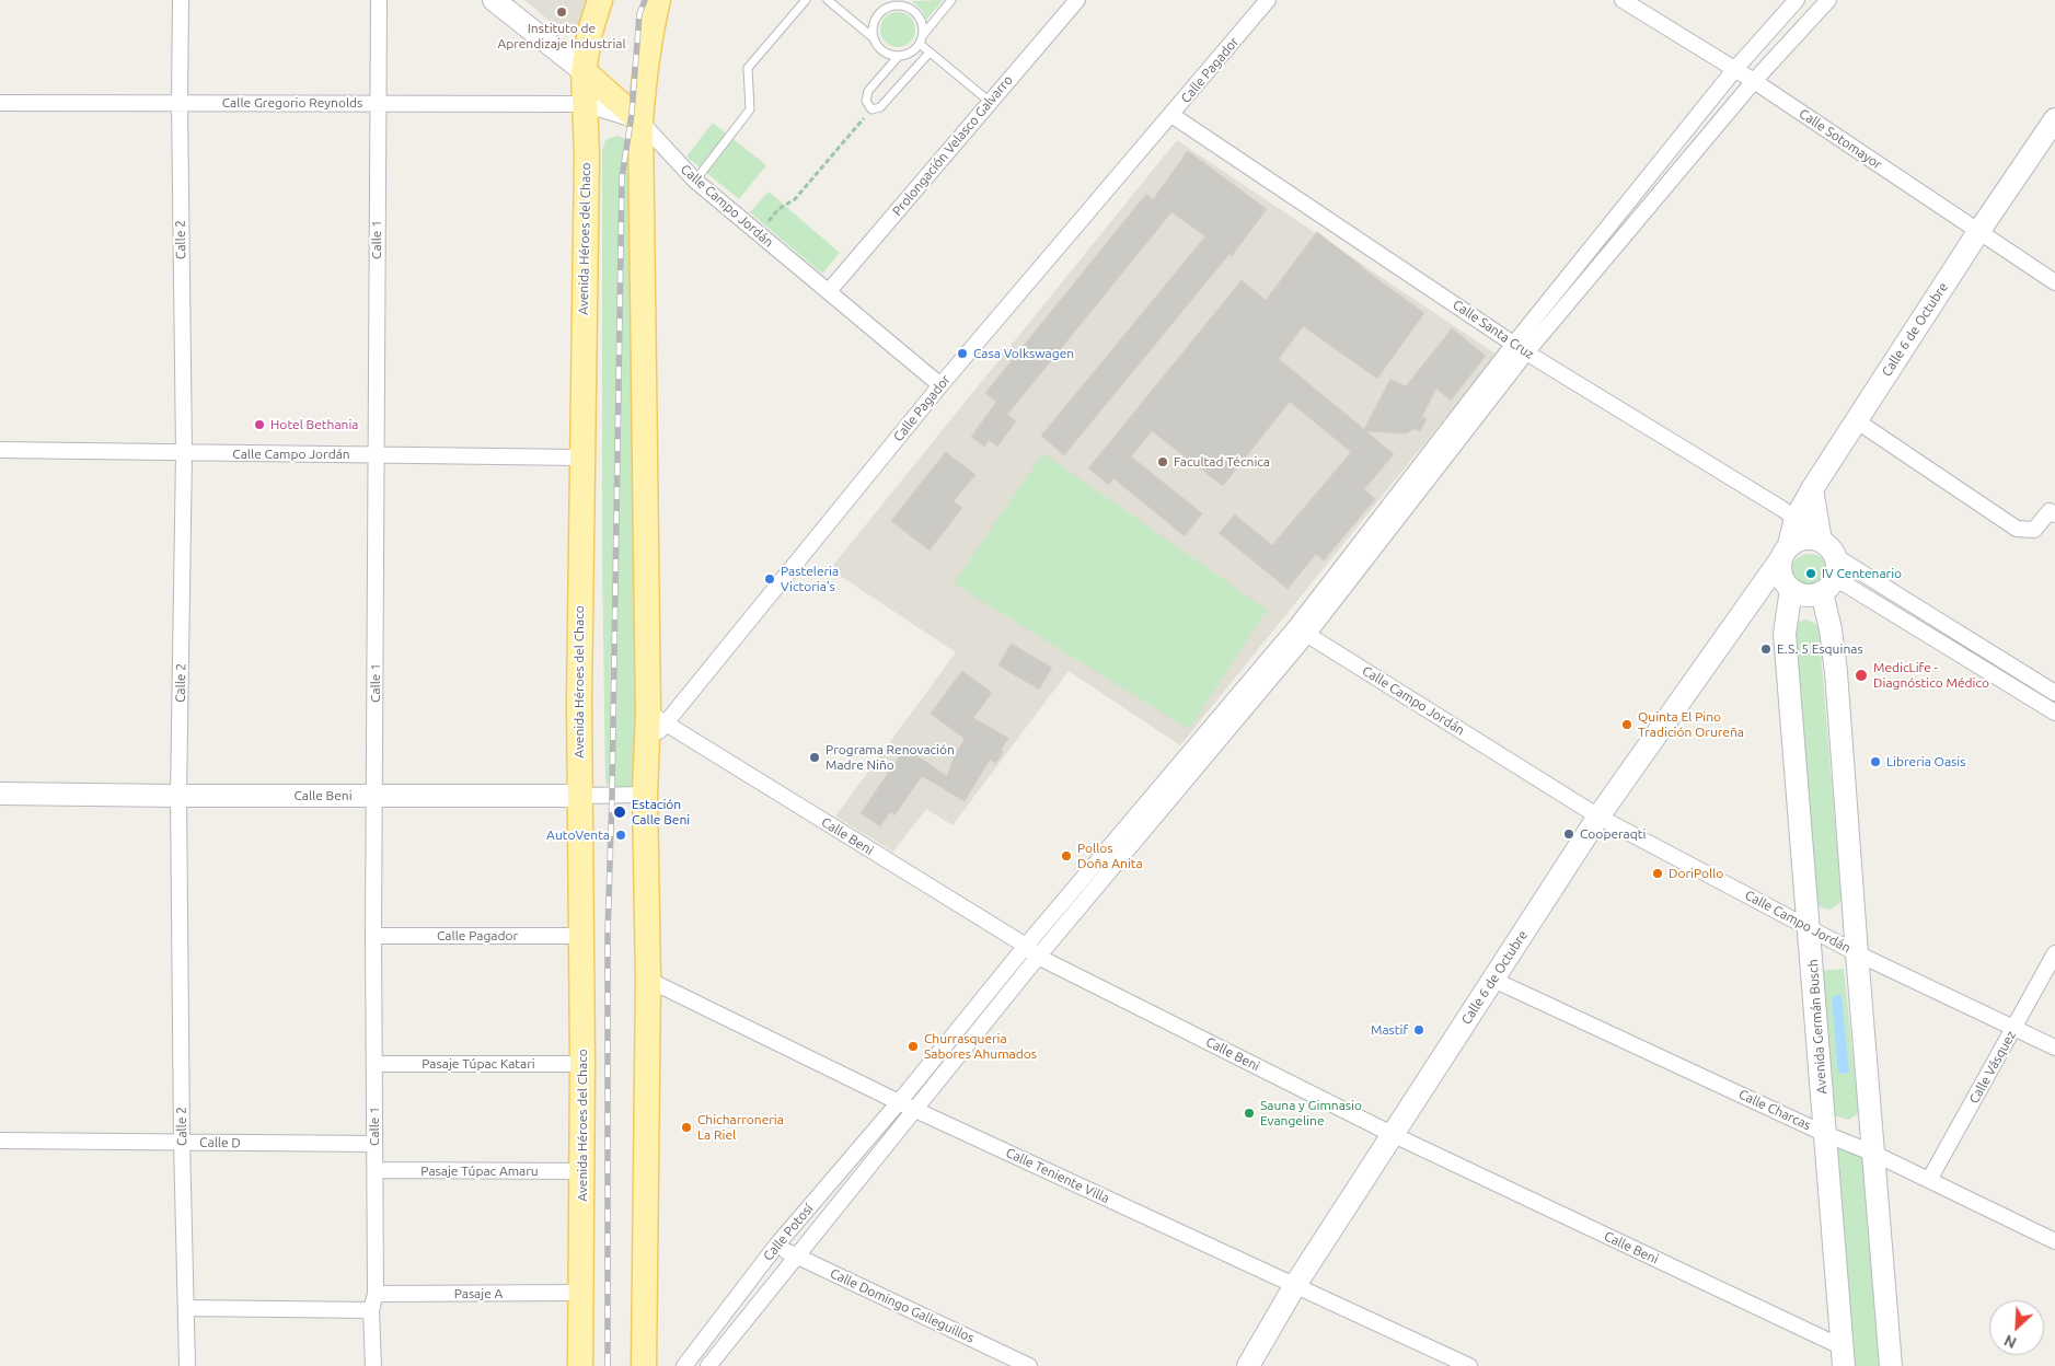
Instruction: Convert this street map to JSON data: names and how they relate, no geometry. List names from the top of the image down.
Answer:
{
  "streets": {
    "main road": [
      "Calle Campo Jordán",
      "Avenida Héroes del Chaco",
      "Calle 6 de Octubre",
      "Calle Beni",
      "Avenida Germán Busch"
    ],
    "street": [
      "Calle Pagador",
      "Calle Gregorio Reynolds",
      "Calle Sotomayor",
      "Prolongación Velasco Galvarro",
      "Calle 2",
      "Calle 1",
      "Calle Santa Cruz",
      "Pasaje Túpac Katari",
      "Calle Vásquez",
      "Calle Charcas",
      "Calle D",
      "Pasaje Túpac Amaru",
      "Calle Teniente Villa",
      "Calle Potosí",
      "Pasaje A",
      "Calle Domingo Galleguillos"
    ]
  },
  "crossings": [
    ["Calle Pagador", "Calle Campo Jordán"],
    ["Calle Pagador", "Avenida Héroes del Chaco"],
    ["Calle Pagador", "Calle 1"],
    ["Calle Pagador", "Calle Santa Cruz"],
    ["Calle Pagador", "Calle Beni"],
    ["Calle Gregorio Reynolds", "Calle Campo Jordán"],
    ["Calle Gregorio Reynolds", "Avenida Héroes del Chaco"],
    ["Calle Gregorio Reynolds", "Calle 2"],
    ["Calle Gregorio Reynolds", "Calle 1"],
    ["Calle Sotomayor", "Calle 6 de Octubre"],
    ["Prolongación Velasco Galvarro", "Calle Campo Jordán"],
    ["Calle Campo Jordán", "Avenida Héroes del Chaco"],
    ["Calle Campo Jordán", "Calle 2"],
    ["Calle Campo Jordán", "Calle 1"],
    ["Calle Campo Jordán", "Calle 6 de Octubre"],
    ["Calle Campo Jordán", "Avenida Germán Busch"],
    ["Calle Campo Jordán", "Calle Vásquez"],
    ["Calle Campo Jordán", "Calle Potosí"],
    ["Avenida Héroes del Chaco", "Calle Beni"],
    ["Avenida Héroes del Chaco", "Pasaje Túpac Katari"],
    ["Avenida Héroes del Chaco", "Pasaje Túpac Amaru"],
    ["Avenida Héroes del Chaco", "Pasaje A"],
    ["Calle 2", "Calle Beni"],
    ["Calle 2", "Calle D"],
    ["Calle 1", "Calle Beni"],
    ["Calle 1", "Pasaje Túpac Katari"],
    ["Calle 1", "Calle D"],
    ["Calle 1", "Pasaje Túpac Amaru"],
    ["Calle 1", "Pasaje A"],
    ["Calle Santa Cruz", "Calle 6 de Octubre"],
    ["Calle Santa Cruz", "Avenida Germán Busch"],
    ["Calle 6 de Octubre", "Calle Beni"],
    ["Calle 6 de Octubre", "Avenida Germán Busch"],
    ["Calle 6 de Octubre", "Calle Charcas"],
    ["Calle 6 de Octubre", "Calle Teniente Villa"],
    ["Calle Beni", "Avenida Germán Busch"],
    ["Calle Beni", "Calle Potosí"],
    ["Avenida Germán Busch", "Calle Charcas"],
    ["Calle Vásquez", "Calle Charcas"],
    ["Calle Teniente Villa", "Calle Potosí"],
    ["Calle Potosí", "Calle Domingo Galleguillos"]
  ],
  "places": [
    "Instituto de Aprendizaje Industrial",
    "Casa Volkswagen",
    "Hotel Bethania",
    "Facultad Técnica",
    "IV Centenario",
    "Pasteleria Victoria's",
    "E.S. 5 Esquinas",
    "MedicLife - Diagnóstico Médico",
    "Quinta El Pino Tradición Orureña",
    "Programa Renovación Madre Niño",
    "Libreria Oasis",
    "Estación Calle Beni",
    "Cooperaqti",
    "AutoVenta",
    "Pollos Doña Anita",
    "DoriPollo",
    "Mastif",
    "Churrasqueria Sabores Ahumados",
    "Sauna y Gimnasio Evangeline",
    "Chicharroneria La Riel"
  ],
  "north": "bottom left"
}
